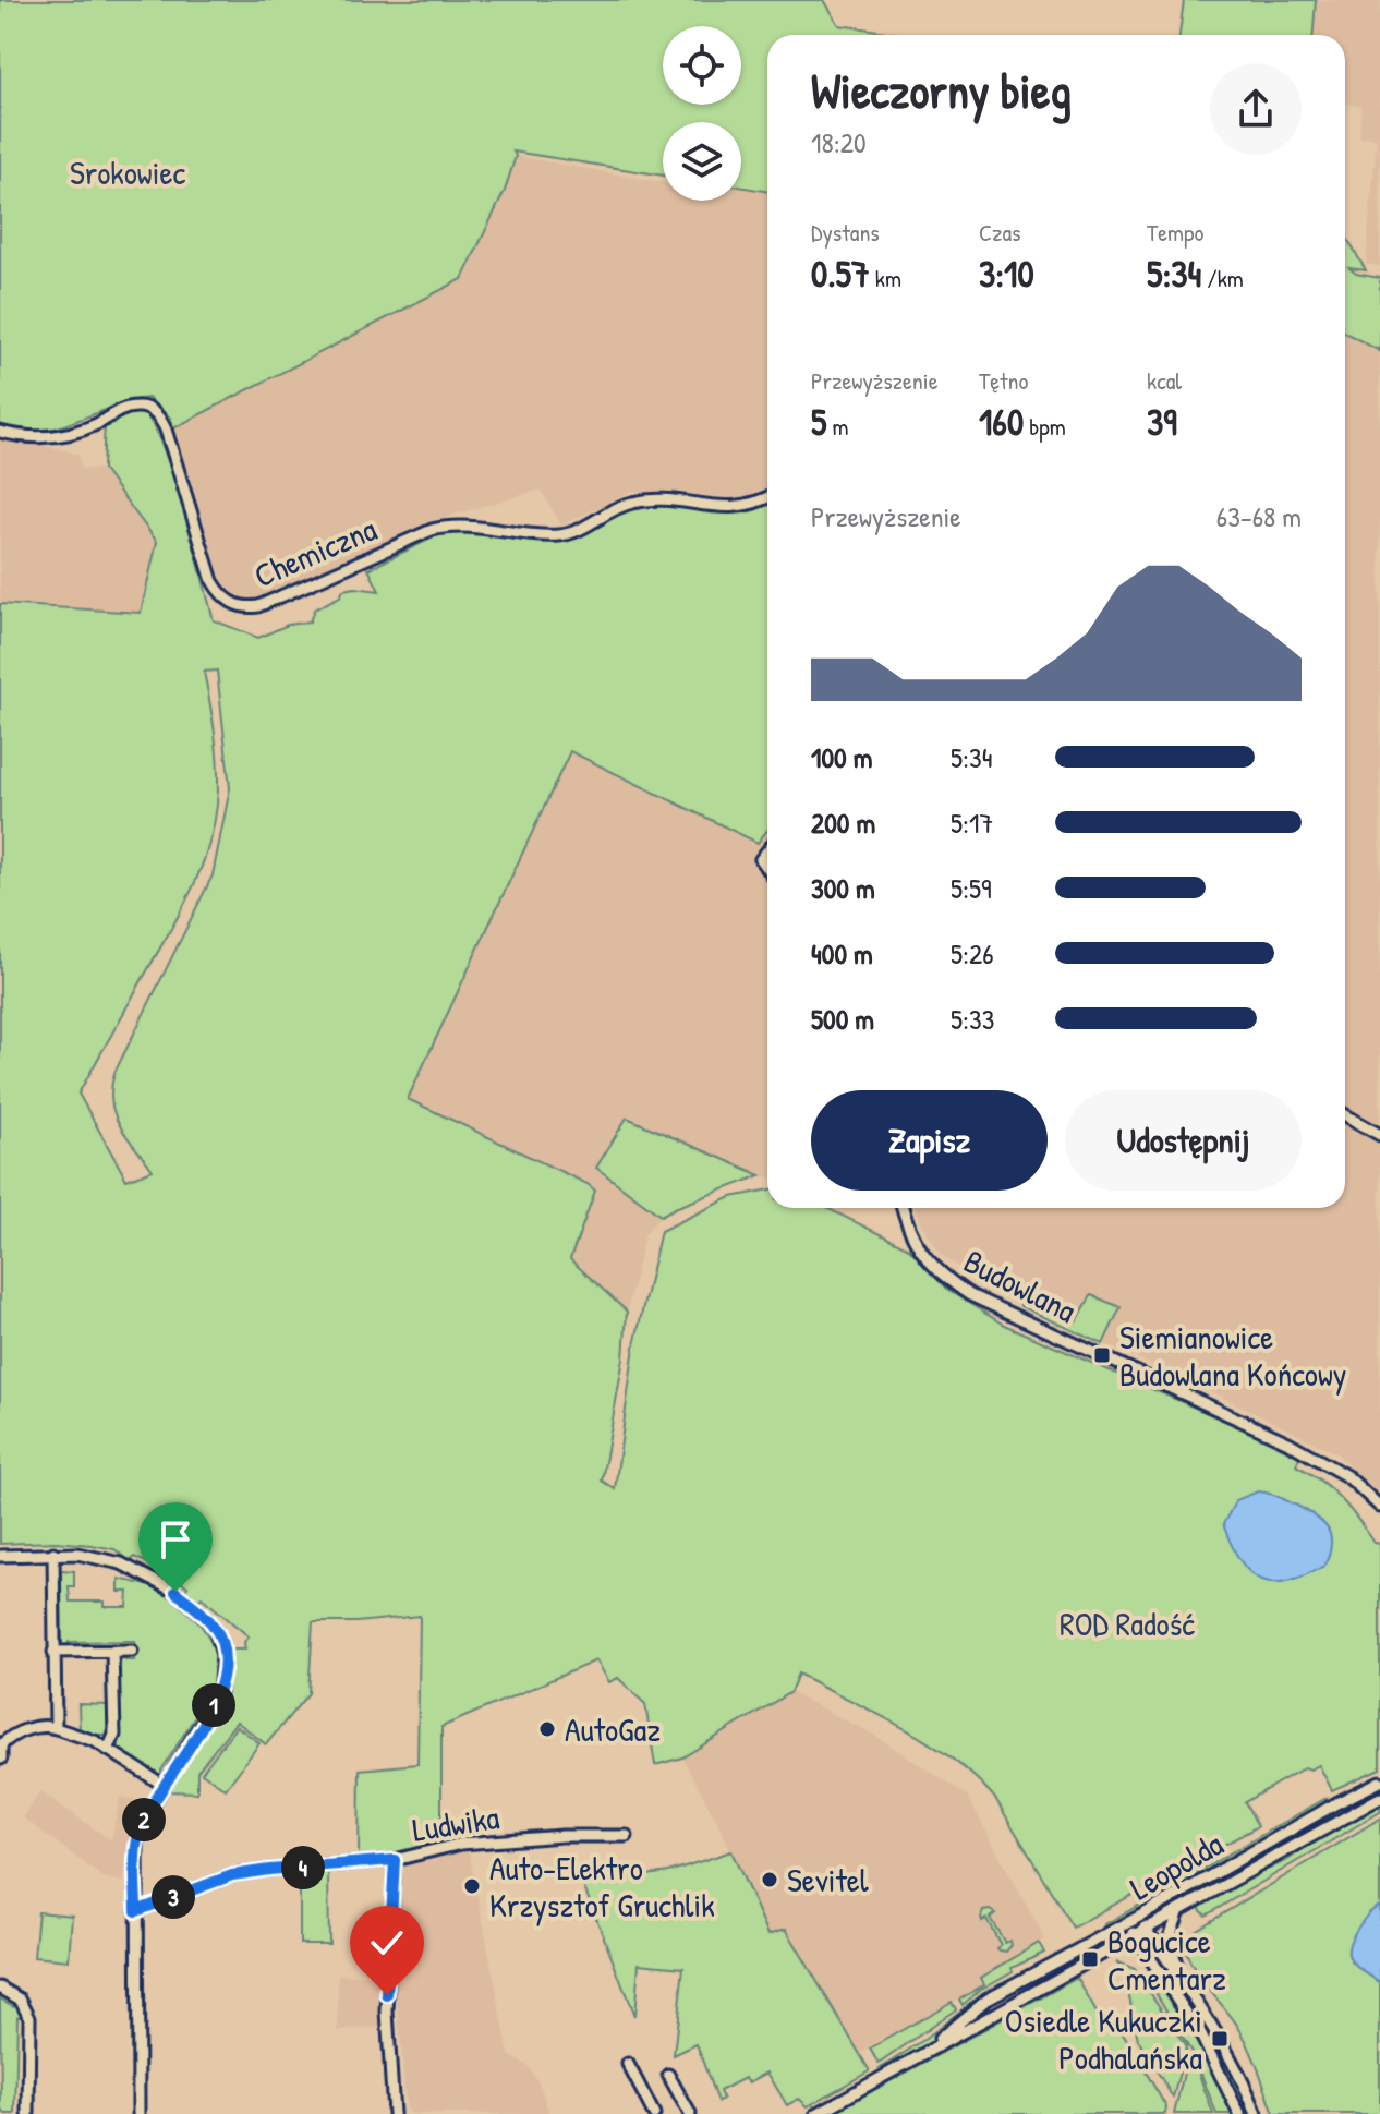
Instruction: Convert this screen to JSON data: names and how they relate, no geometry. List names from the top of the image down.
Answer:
{
  "streets": {
    "street": [
      "Chemiczna",
      "Budowlana",
      "Ludwika",
      "Leopolda"
    ]
  },
  "parks": ["Srokowiec", "ROD Radość"],
  "places": {
    "transit": ["Siemianowice Budowlana Końcowy", "Bogucice Cmentarz", "Osiedle Kukuczki Podhalańska"],
    "other": ["AutoGaz", "Sevitel", "Auto-Elektro Krzysztof Gruchlik"]
  },
  "page": {
    "heading": ["Wieczorny bieg", "18:20"],
    "stats": [
      ["Dystans", "0.57 km"],
      ["Czas", "3:10"],
      ["Tempo", "5:34 /km"],
      ["Przewyższenie", "5 m"],
      ["Tętno", "160 bpm"],
      ["kcal", "39"]
    ],
    "chart": ["Przewyższenie", "63–68 m"],
    "list": [
      {
        "name": "100 m",
        "note": "5:34"
      },
      {
        "name": "200 m",
        "note": "5:17"
      },
      {
        "name": "300 m",
        "note": "5:59"
      },
      {
        "name": "400 m",
        "note": "5:26"
      },
      {
        "name": "500 m",
        "note": "5:33"
      }
    ],
    "buttons": ["Zapisz", "Udostępnij"],
    "pins": [
      "1",
      "2",
      "4",
      "3"
    ]
  }
}
